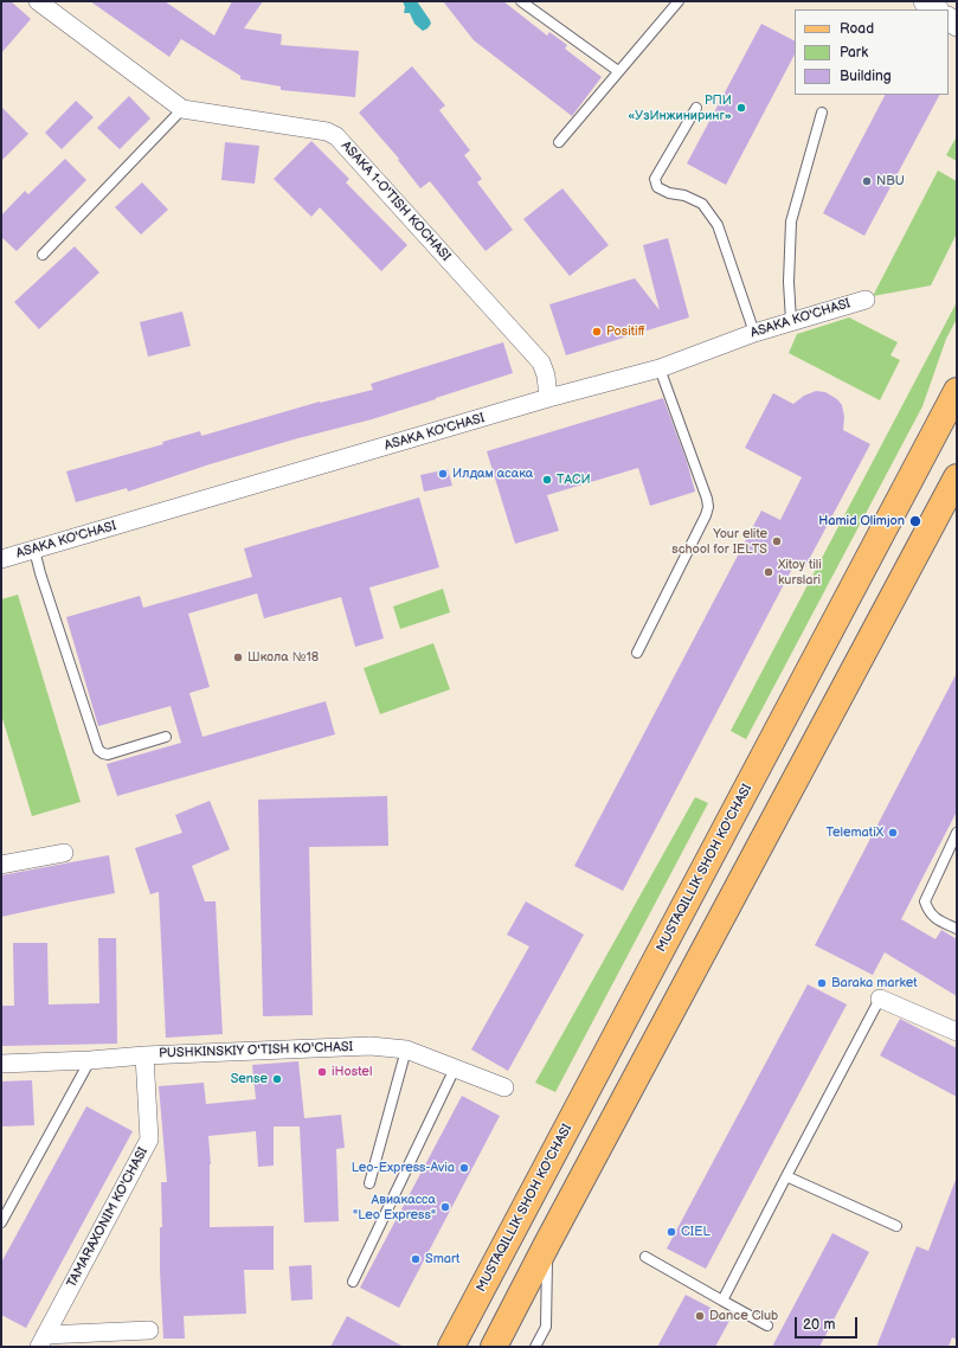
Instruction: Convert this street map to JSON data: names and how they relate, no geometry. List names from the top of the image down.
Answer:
{
  "streets": {
    "main road": ["MUSTAQILLIK SHOH KO'CHASI"],
    "street": [
      "ASAKA 1-O'TISH KOCHASI",
      "ASAKA KO'CHASI",
      "PUSHKINSKIY O'TISH KO'CHASI",
      "TAMARAXONIM KO'CHASI"
    ]
  },
  "crossings": [
    ["ASAKA 1-O'TISH KOCHASI", "ASAKA KO'CHASI"],
    ["PUSHKINSKIY O'TISH KO'CHASI", "TAMARAXONIM KO'CHASI"]
  ],
  "places": [
    "РПИ «УзИнжиниринг»",
    "NBU",
    "Positiff",
    "Илдам асака",
    "ТАСИ",
    "Hamid Olimjon",
    "Your elite school for IELTS",
    "Xitoy tili kurslari",
    "Школа №18",
    "TelematiX",
    "Baraka market",
    "iHostel",
    "Sense",
    "Leo-Express-Avia",
    "Авиакасса \"Leo Express\"",
    "CIEL",
    "Smart",
    "Dance Club"
  ],
  "legend": ["Road", "Park", "Building"],
  "scale_bar": "20 m"
}
